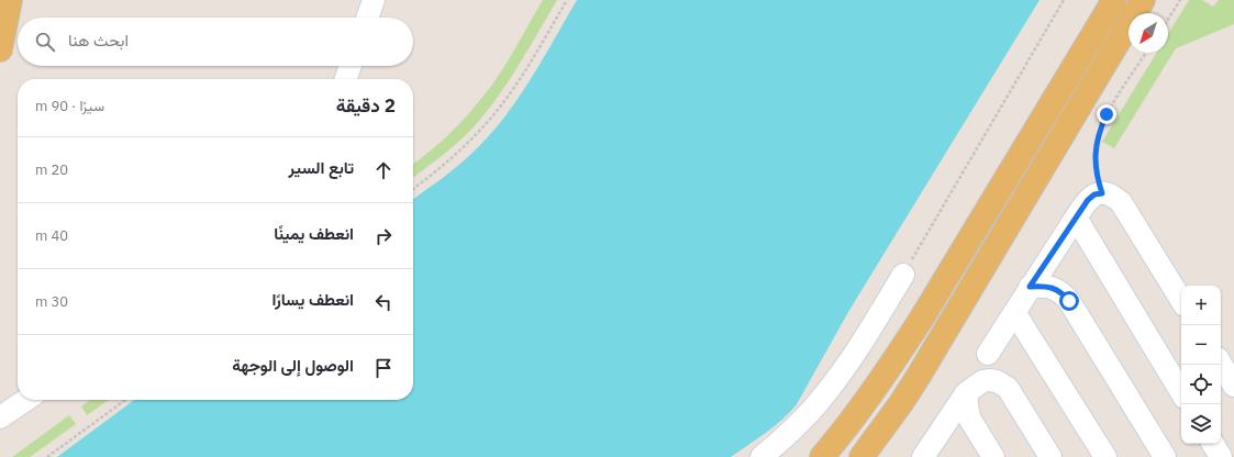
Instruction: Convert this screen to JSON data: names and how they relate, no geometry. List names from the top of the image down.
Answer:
{
  "north": "bottom left",
  "page": {
    "search": "ابحث هنا",
    "heading": ["2 دقيقة", "سيرًا · 90 m"],
    "list": [
      ["تابع السير", "20 m"],
      ["انعطف يمينًا", "40 m"],
      ["انعطف يسارًا", "30 m"],
      "الوصول إلى الوجهة"
    ],
    "map_buttons": ["+", "−"]
  }
}
